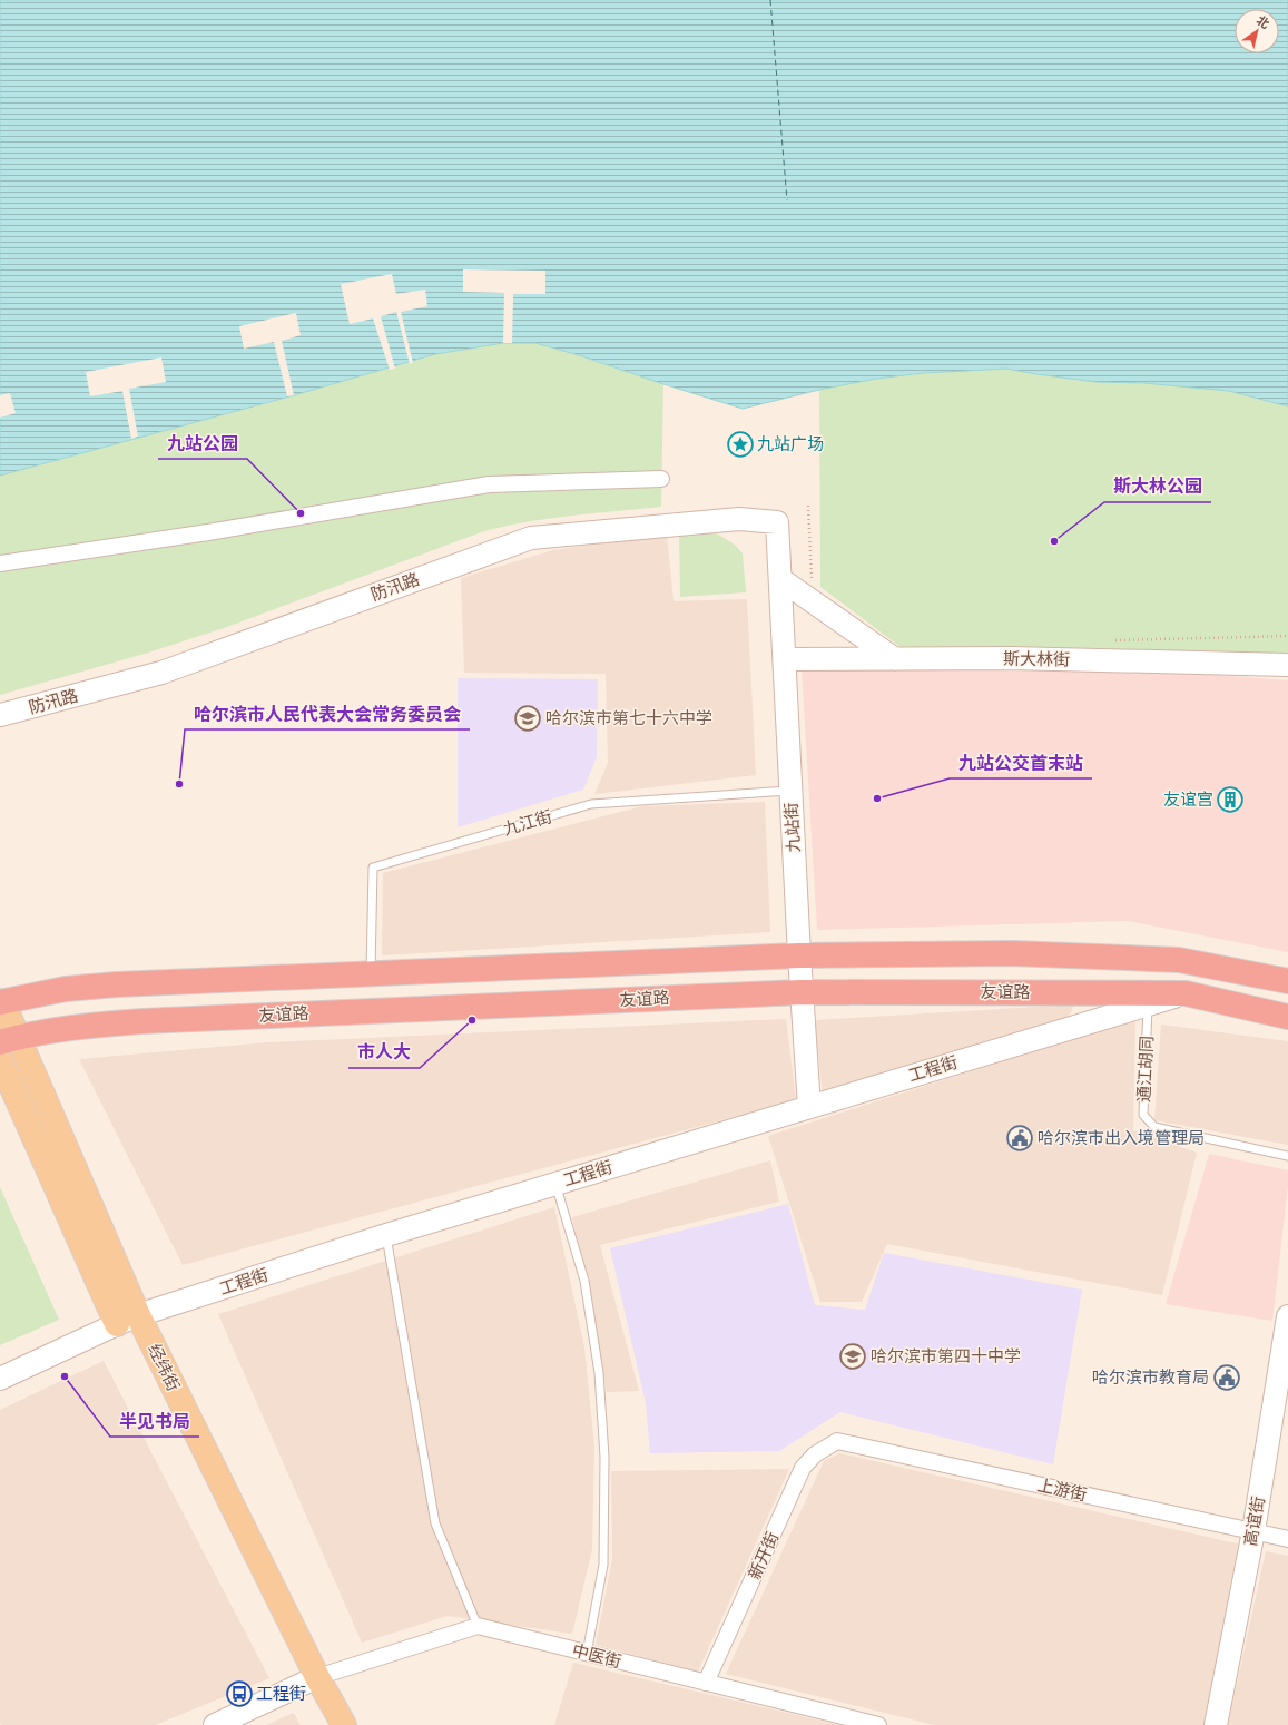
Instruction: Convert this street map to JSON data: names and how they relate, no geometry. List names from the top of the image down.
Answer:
{
  "streets": {
    "highway": ["友谊路"],
    "main road": ["经纬街"],
    "street": [
      "防汛路",
      "斯大林街",
      "九站街",
      "工程街",
      "上游街",
      "高谊街",
      "新开街",
      "中医街"
    ],
    "lane": ["九江街", "通江胡同"]
  },
  "crossings": [
    ["防汛路", "九站街"],
    ["斯大林街", "九站街"],
    ["九江街", "九站街"],
    ["九站街", "友谊路"],
    ["九站街", "工程街"],
    ["友谊路", "工程街"],
    ["友谊路", "经纬街"],
    ["工程街", "通江胡同"],
    ["工程街", "经纬街"],
    ["上游街", "高谊街"],
    ["上游街", "新开街"],
    ["新开街", "中医街"]
  ],
  "places": {
    "place": ["九站广场"],
    "other": [
      "九站公园",
      "斯大林公园",
      "哈尔滨市人民代表大会常务委员会",
      "九站公交首末站",
      "市人大",
      "半见书局"
    ],
    "school or university": ["哈尔滨市第七十六中学", "哈尔滨市第四十中学"],
    "building": ["友谊宫"],
    "public building": ["哈尔滨市出入境管理局", "哈尔滨市教育局"],
    "bus stop": ["工程街"]
  },
  "north": "top right"
}
